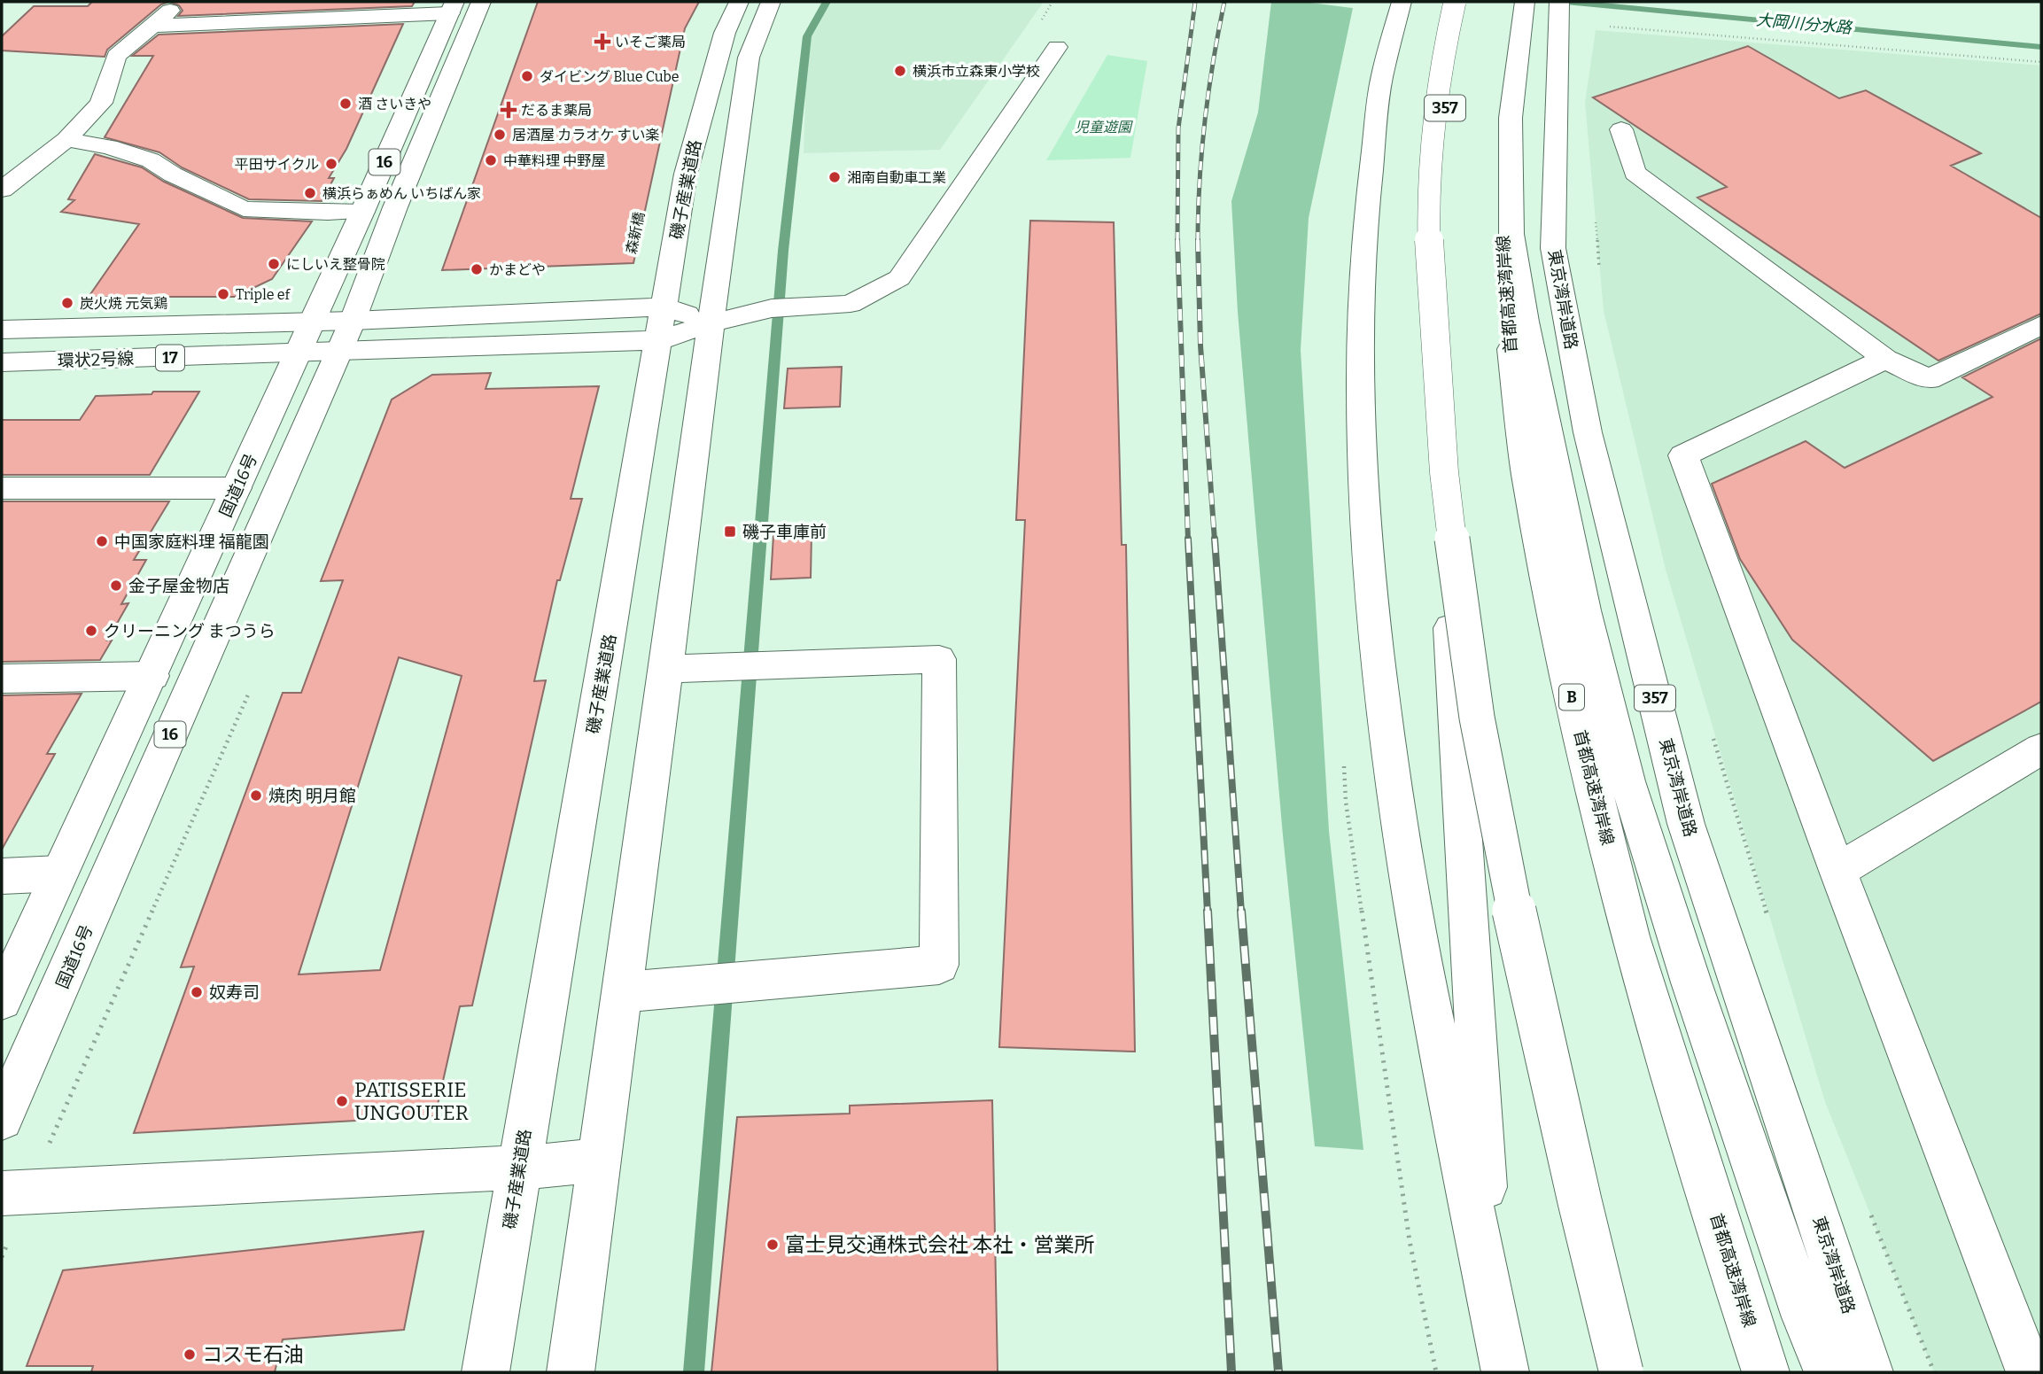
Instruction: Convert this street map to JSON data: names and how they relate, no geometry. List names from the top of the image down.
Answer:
{
  "streets": {
    "main road": [
      "357",
      "16",
      "磯子産業道路",
      "首都高速湾岸線",
      "東京湾岸道路",
      "17",
      "環状2号線",
      "国道16号",
      "B"
    ]
  },
  "crossings": [
    ["17", "環状2号線"],
    ["17", "国道16号"],
    ["環状2号線", "国道16号"]
  ],
  "water": ["大岡川分水路"],
  "parks": ["児童遊園"],
  "places": {
    "health": ["いそご薬局", "だるま薬局"],
    "other": [
      "横浜市立森東小学校",
      "ダイビング Blue Cube",
      "酒 さいきや",
      "居酒屋 カラオケ すい楽",
      "中華料理 中野屋",
      "平田サイクル",
      "湘南自動車工業",
      "横浜らぁめん いちばん家",
      "にしいえ整骨院",
      "かまどや",
      "Triple ef",
      "炭火焼 元気鶏",
      "中国家庭料理 福龍園",
      "金子屋金物店",
      "クリーニング まつうら",
      "焼肉 明月館",
      "奴寿司",
      "PATISSERIE UNGOUTER",
      "富士見交通株式会社 本社・営業所",
      "コスモ石油"
    ],
    "transit": ["磯子車庫前"]
  }
}
